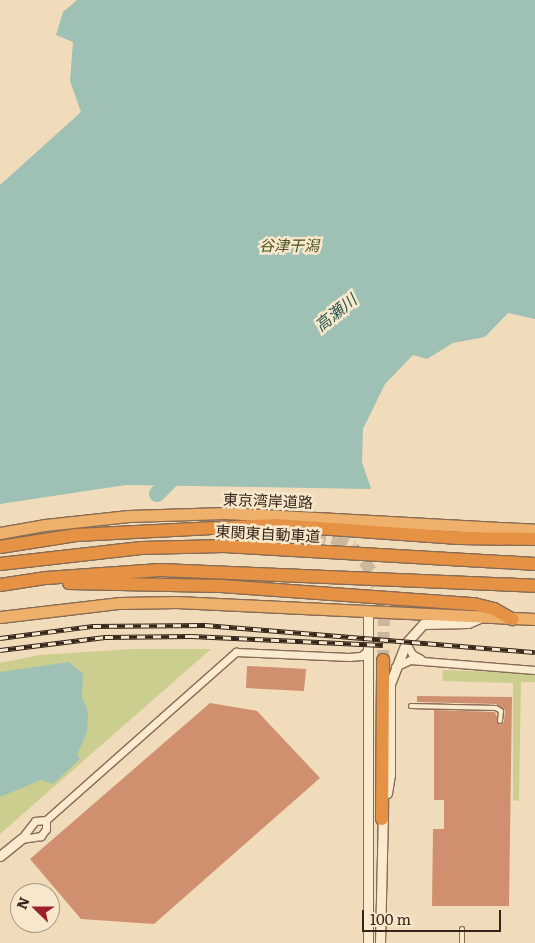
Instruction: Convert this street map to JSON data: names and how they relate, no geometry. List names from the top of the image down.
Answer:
{
  "streets": {
    "highway": ["東京湾岸道路", "東関東自動車道"]
  },
  "water": ["高瀬川"],
  "parks": ["谷津干潟"],
  "scale_bar": "100 m",
  "north": "left"
}
